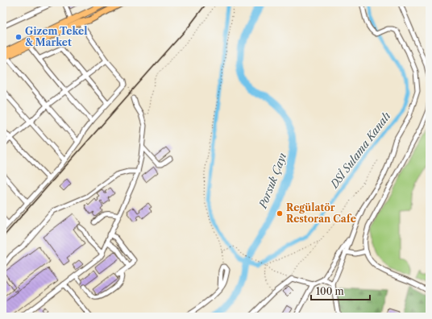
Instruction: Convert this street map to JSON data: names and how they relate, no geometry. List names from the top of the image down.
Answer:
{
  "water": ["DSİ Sulama Kanalı", "Porsuk Çayı"],
  "places": ["Gizem Tekel & Market", "Regülatör Restoran Cafe"],
  "scale_bar": "100 m"
}
